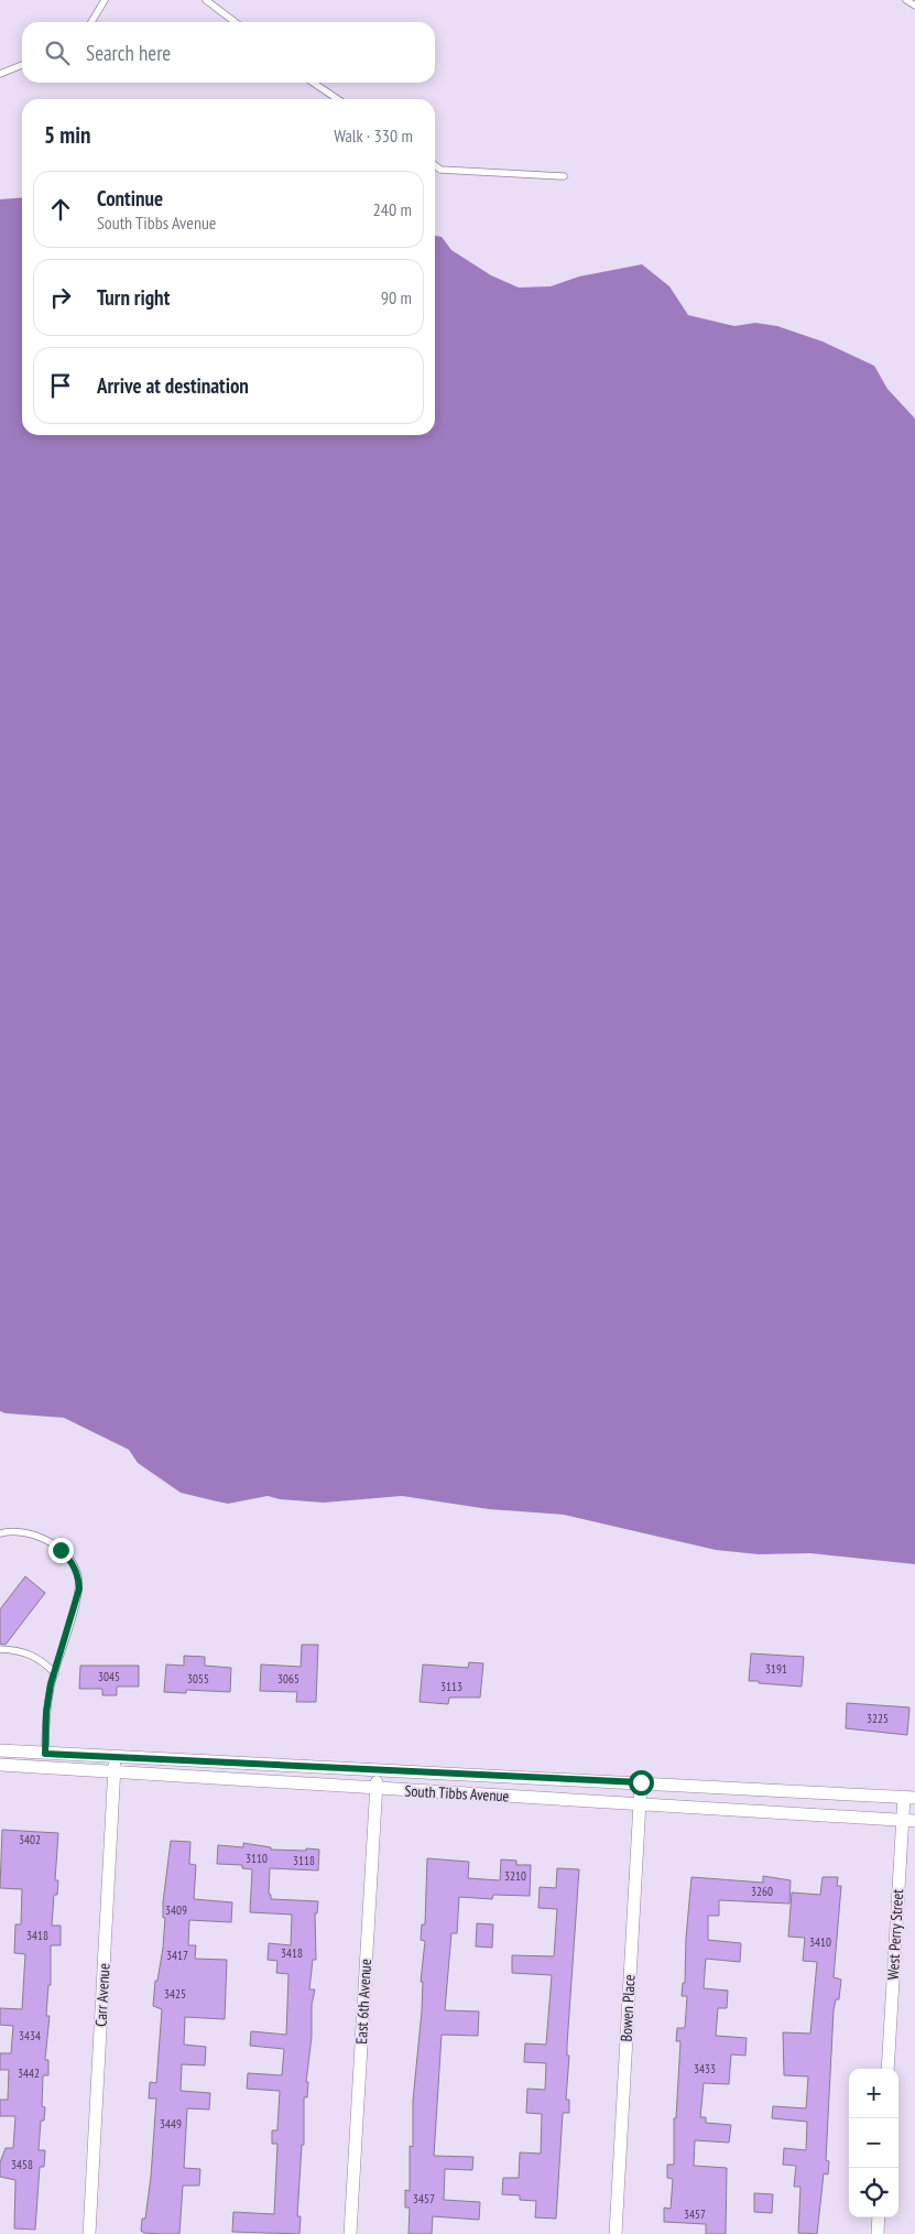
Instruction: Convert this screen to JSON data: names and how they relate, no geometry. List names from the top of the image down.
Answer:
{
  "streets": {
    "street": [
      "South Tibbs Avenue",
      "West Perry Street",
      "Carr Avenue",
      "East 6th Avenue",
      "Bowen Place"
    ]
  },
  "crossings": [
    ["South Tibbs Avenue", "West Perry Street"],
    ["South Tibbs Avenue", "Carr Avenue"],
    ["South Tibbs Avenue", "East 6th Avenue"],
    ["South Tibbs Avenue", "Bowen Place"]
  ],
  "house_numbers": [
    "3191",
    "3045",
    "3055",
    "3065",
    "3113",
    "3225",
    "3402",
    "3110",
    "3118",
    "3210",
    "3260",
    "3409",
    "3418",
    "3410",
    "3418",
    "3417",
    "3425",
    "3434",
    "3433",
    "3442",
    "3449",
    "3458",
    "3457",
    "3457"
  ],
  "page": {
    "search": "Search here",
    "heading": ["5 min", "Walk · 330 m"],
    "list": [
      ["Continue", "South Tibbs Avenue", "240 m"],
      ["Turn right", "90 m"],
      "Arrive at destination"
    ],
    "map_buttons": ["+", "−"]
  }
}
